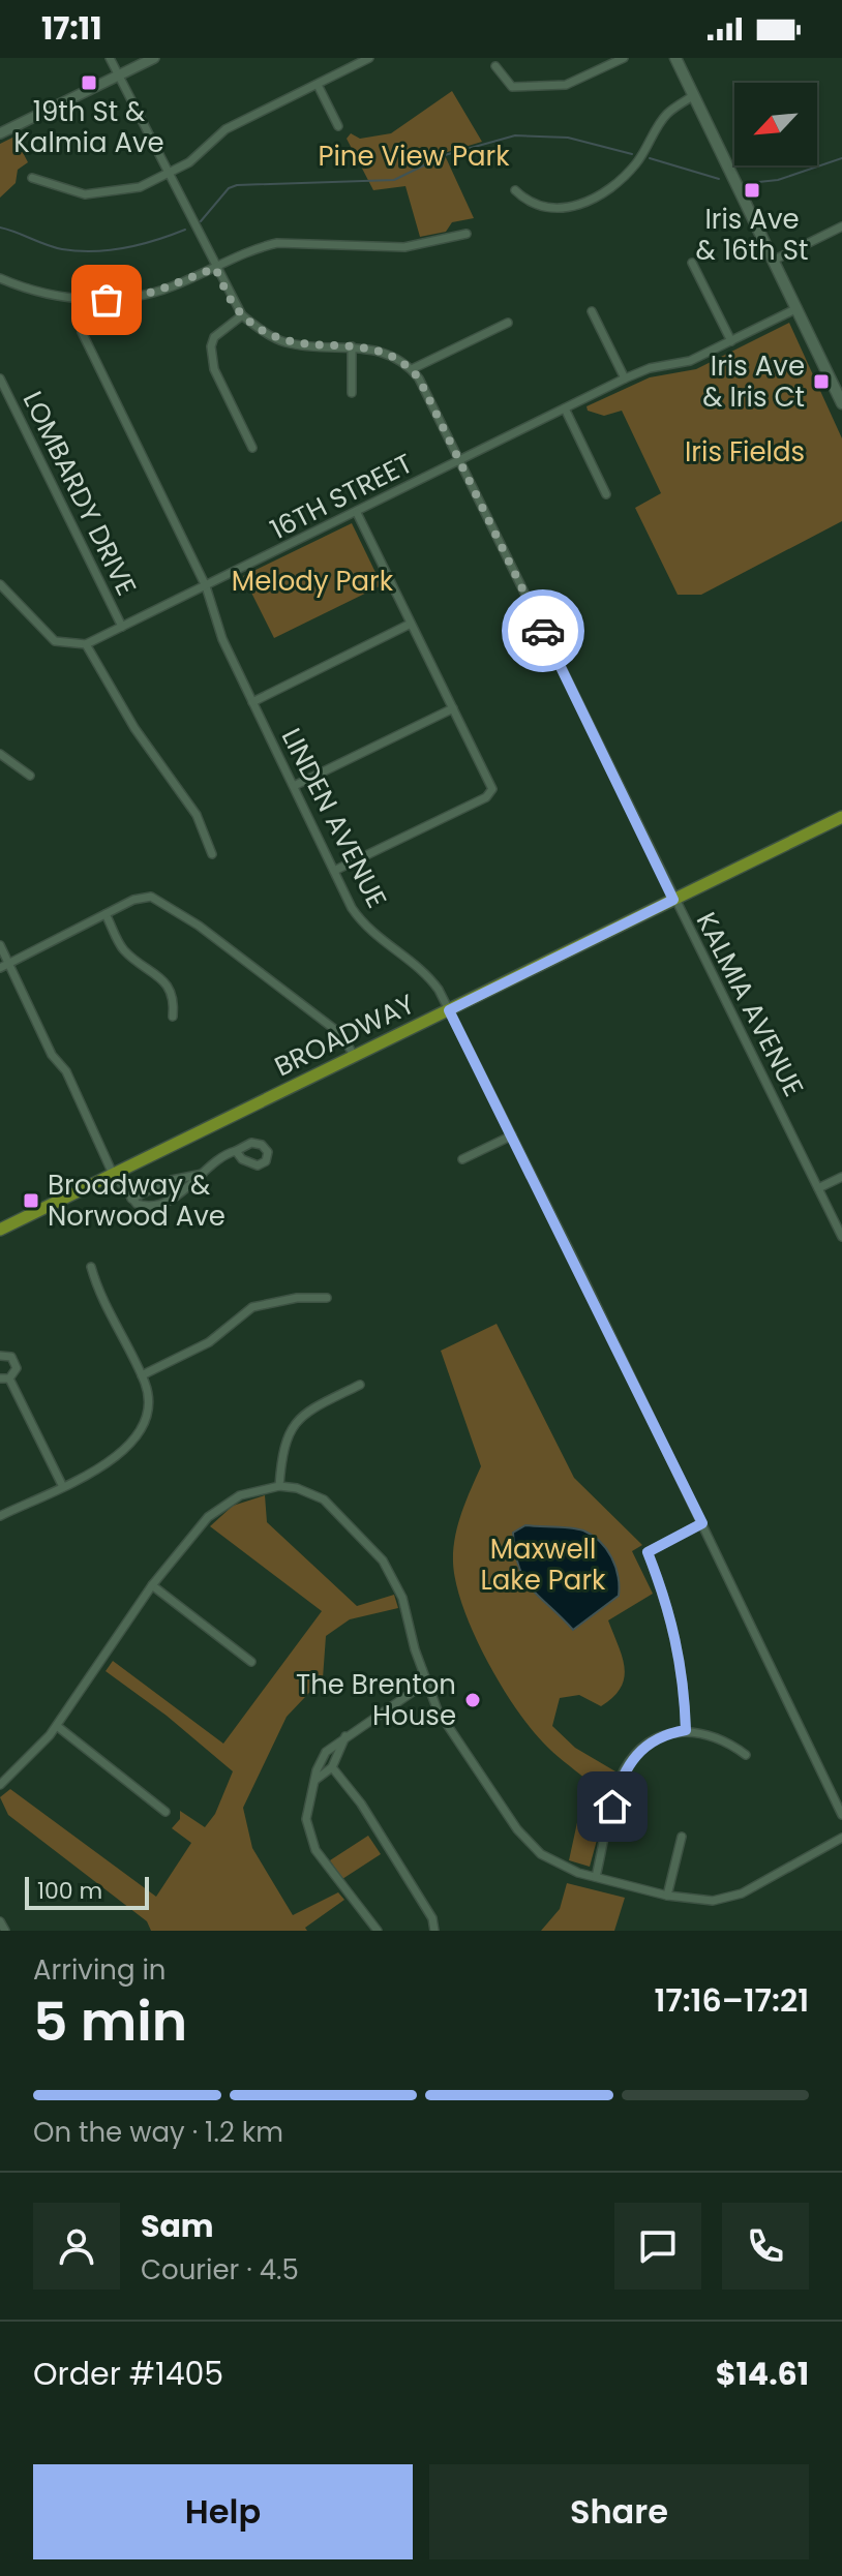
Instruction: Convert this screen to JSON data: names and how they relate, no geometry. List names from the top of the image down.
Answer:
{
  "streets": {
    "main road": ["BROADWAY"],
    "street": [
      "LOMBARDY DRIVE",
      "16TH STREET",
      "LINDEN AVENUE",
      "KALMIA AVENUE"
    ]
  },
  "crossings": [
    ["LOMBARDY DRIVE", "16TH STREET"],
    ["16TH STREET", "LINDEN AVENUE"],
    ["16TH STREET", "KALMIA AVENUE"],
    ["LINDEN AVENUE", "BROADWAY"],
    ["KALMIA AVENUE", "BROADWAY"]
  ],
  "parks": [
    "Pine View Park",
    "Iris Fields",
    "Melody Park",
    "Maxwell Lake Park"
  ],
  "places": {
    "transit": [
      "19th St & Kalmia Ave",
      "Iris Ave & 16th St",
      "Iris Ave & Iris Ct",
      "Broadway & Norwood Ave"
    ],
    "other": ["The Brenton House"]
  },
  "scale_bar": "100 m",
  "north": "bottom left",
  "page": {
    "status": "17:11",
    "scale": "100 m",
    "heading": ["5 min", "Arriving in", "17:16–17:21"],
    "panel": [
      "Sam",
      "Courier · 4.5",
      "Order #1405",
      "$14.61"
    ],
    "bar": "On the way · 1.2 km",
    "buttons": ["Help", "Share"]
  }
}
